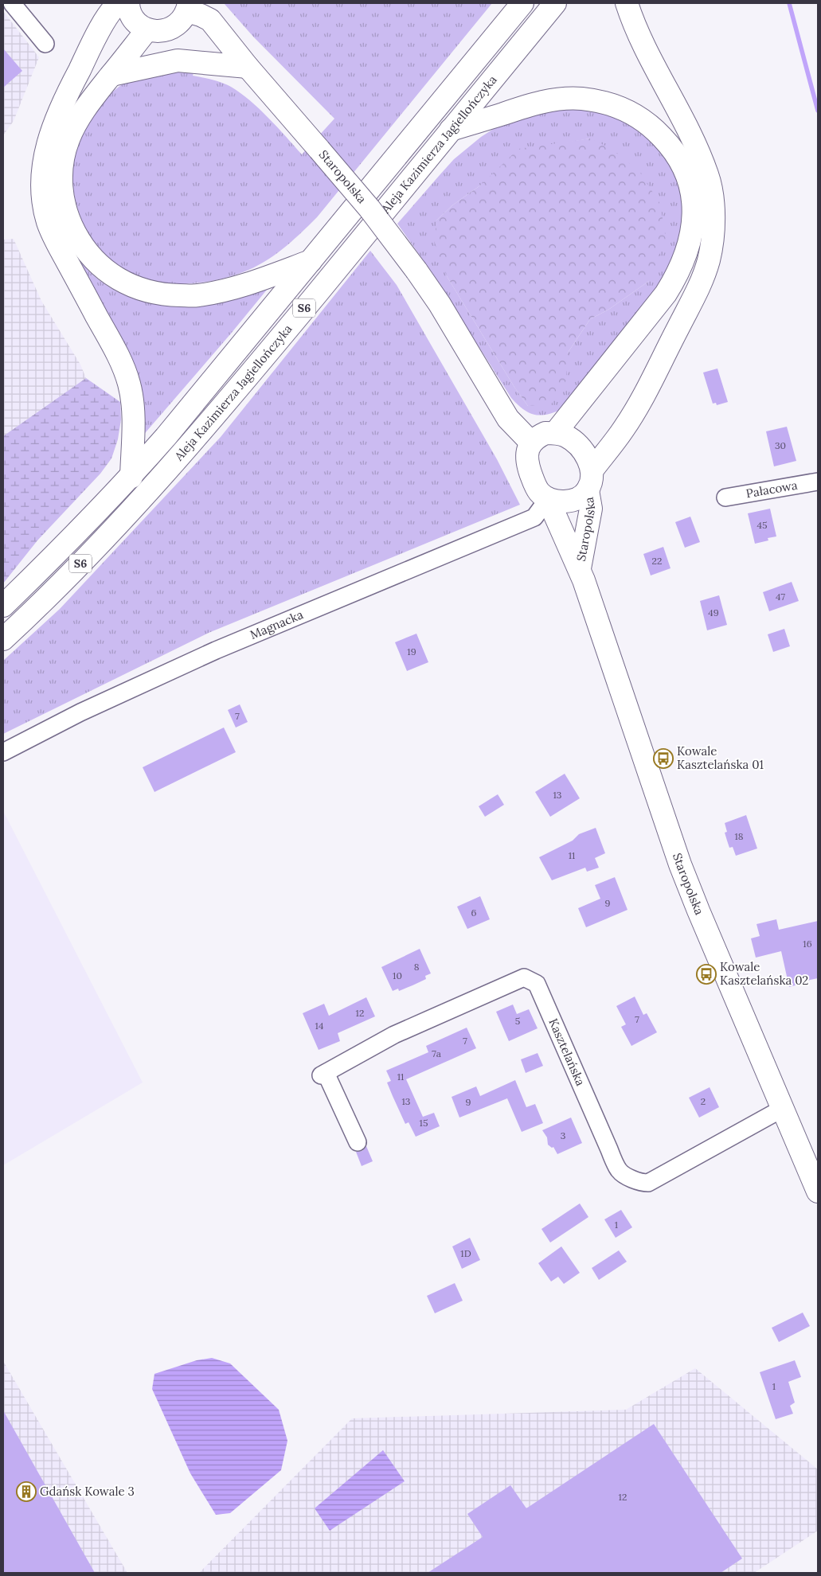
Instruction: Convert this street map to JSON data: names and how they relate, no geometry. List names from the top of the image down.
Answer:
{
  "streets": {
    "main road": ["Aleja Kazimierza Jagiellończyka", "Staropolska", "S6"],
    "street": ["Pałacowa", "Magnacka", "Kasztelańska"]
  },
  "crossings": [
    ["Staropolska", "Magnacka"],
    ["Staropolska", "Kasztelańska"]
  ],
  "places": {
    "bus stop": ["Kowale Kasztelańska 01", "Kowale Kasztelańska 02"],
    "building": ["Gdańsk Kowale 3"]
  },
  "house_numbers": [
    "30",
    "45",
    "22",
    "47",
    "49",
    "19",
    "7",
    "13",
    "18",
    "11",
    "9",
    "6",
    "16",
    "8",
    "10",
    "12",
    "7",
    "5",
    "14",
    "7",
    "7a",
    "11",
    "13",
    "2",
    "9",
    "15",
    "3",
    "1",
    "1D",
    "1",
    "12"
  ]
}
